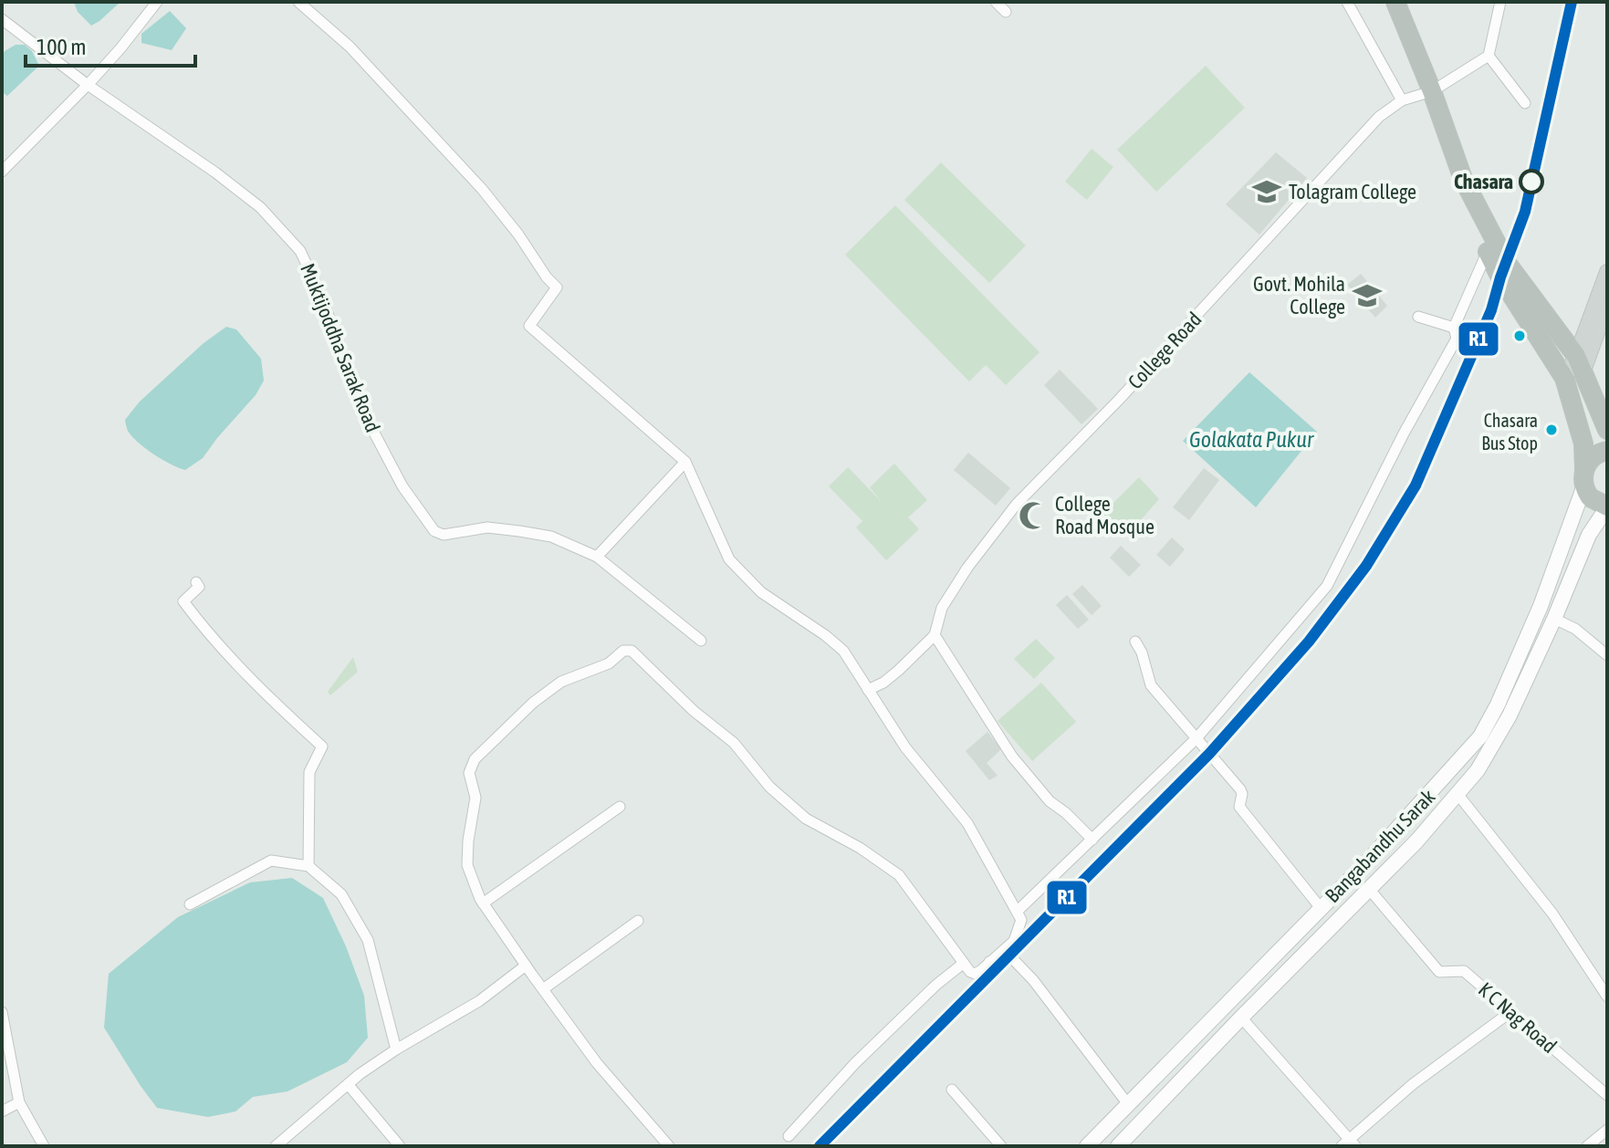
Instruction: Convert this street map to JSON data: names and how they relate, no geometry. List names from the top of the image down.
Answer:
{
  "streets": {
    "main road": ["Bangabandhu Sarak"],
    "street": ["Muktijoddha Sarak Road", "College Road", "K C Nag Road"]
  },
  "crossings": [
    ["Bangabandhu Sarak", "K C Nag Road"]
  ],
  "water": ["Golakata Pukur"],
  "places": {
    "other": ["Chasara", "Chasara Bus Stop"],
    "school or university": ["Tolagram College", "Govt. Mohila College"],
    "mosque": ["College Road Mosque"]
  },
  "lines": ["transit line R1"],
  "scale_bar": "100 m"
}
